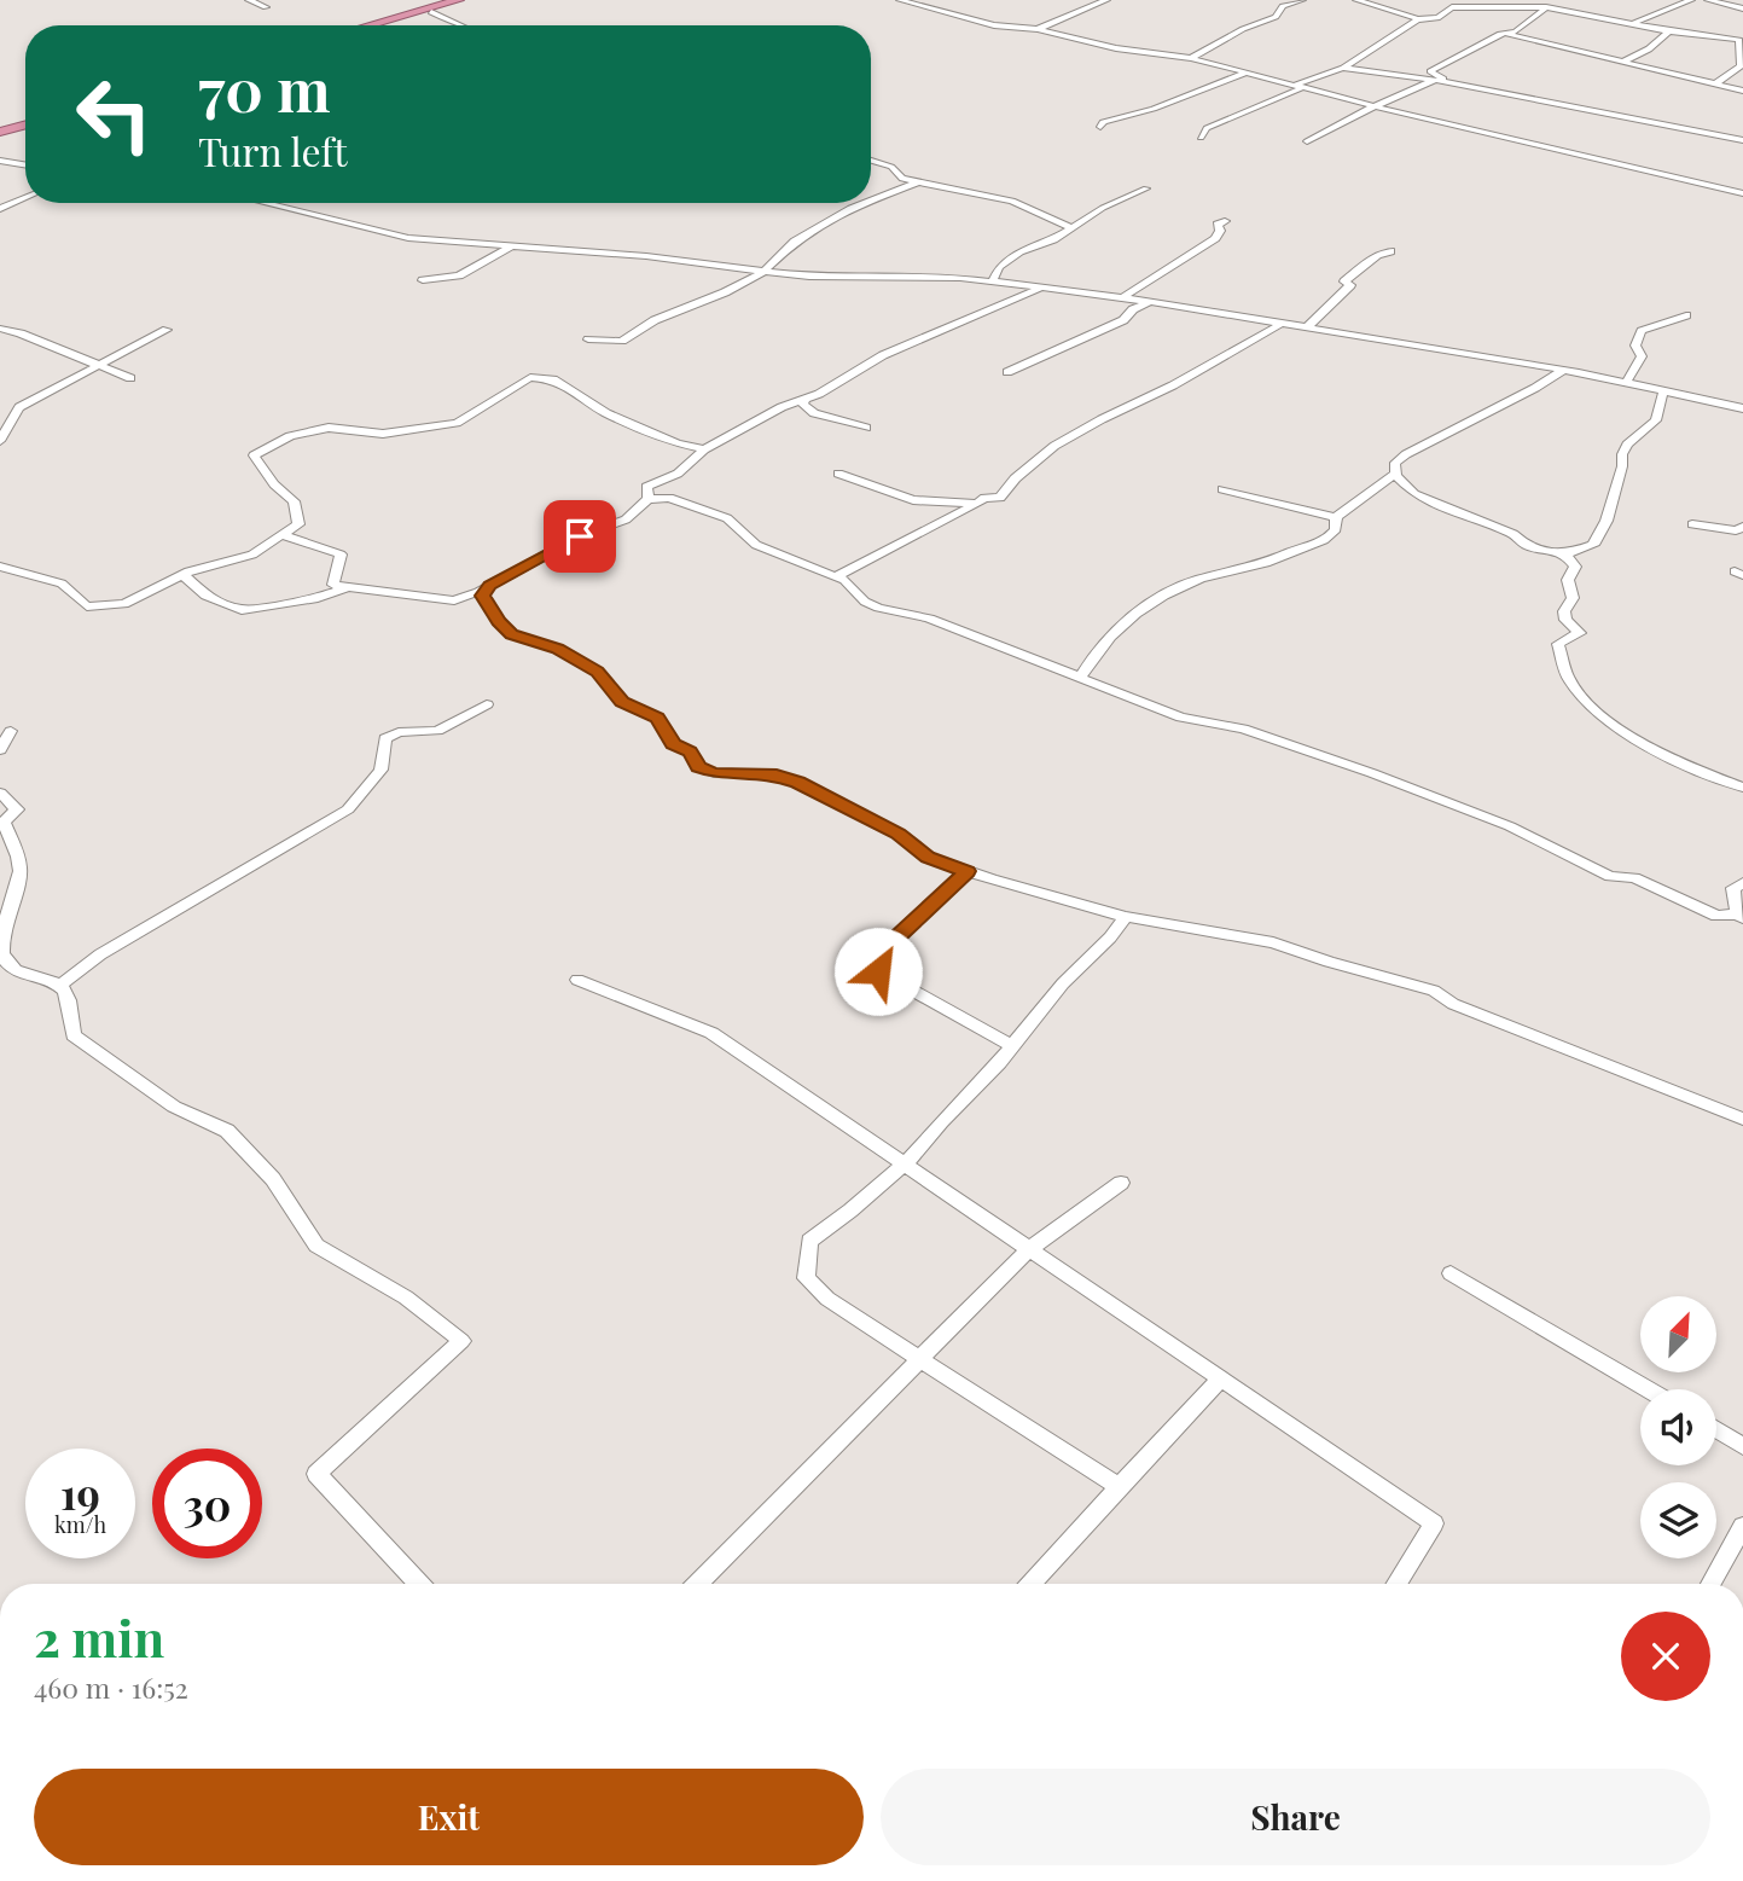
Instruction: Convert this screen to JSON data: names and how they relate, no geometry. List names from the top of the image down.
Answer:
{
  "north": "top right",
  "page": {
    "turn": ["70 m", "Turn left"],
    "speed": "19 km/h",
    "limit": "30",
    "heading": ["2 min", "460 m · 16:52"],
    "buttons": ["Exit", "Share"]
  }
}
